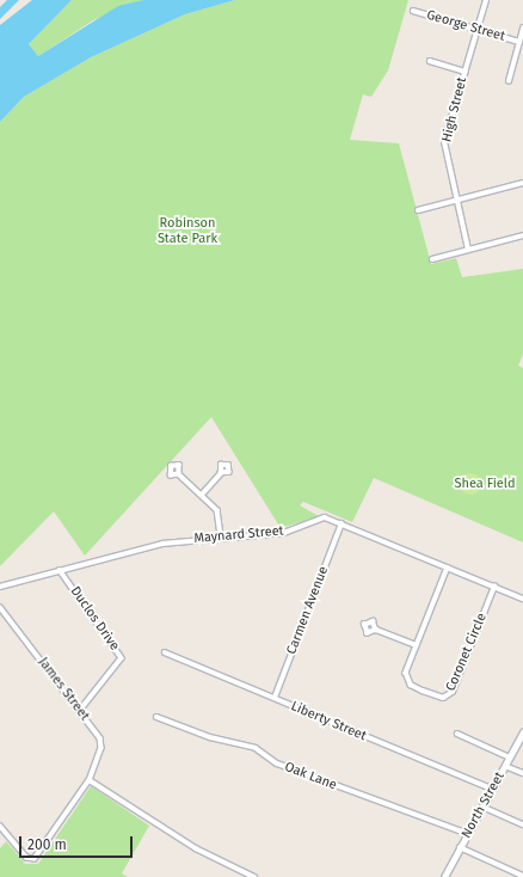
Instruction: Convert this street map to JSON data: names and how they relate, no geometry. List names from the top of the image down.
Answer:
{
  "streets": {
    "main road": ["North Street"],
    "street": [
      "George Street",
      "High Street",
      "Maynard Street",
      "Carmen Avenue",
      "Duclos Drive",
      "Coronet Circle",
      "James Street",
      "Liberty Street",
      "Oak Lane"
    ]
  },
  "crossings": [
    ["George Street", "High Street"],
    ["Maynard Street", "Carmen Avenue"],
    ["Maynard Street", "Duclos Drive"],
    ["Maynard Street", "Coronet Circle"],
    ["Carmen Avenue", "Liberty Street"],
    ["Duclos Drive", "James Street"],
    ["Liberty Street", "North Street"],
    ["Oak Lane", "North Street"]
  ],
  "parks": ["Robinson State Park", "Shea Field"],
  "scale_bar": "200 m"
}
